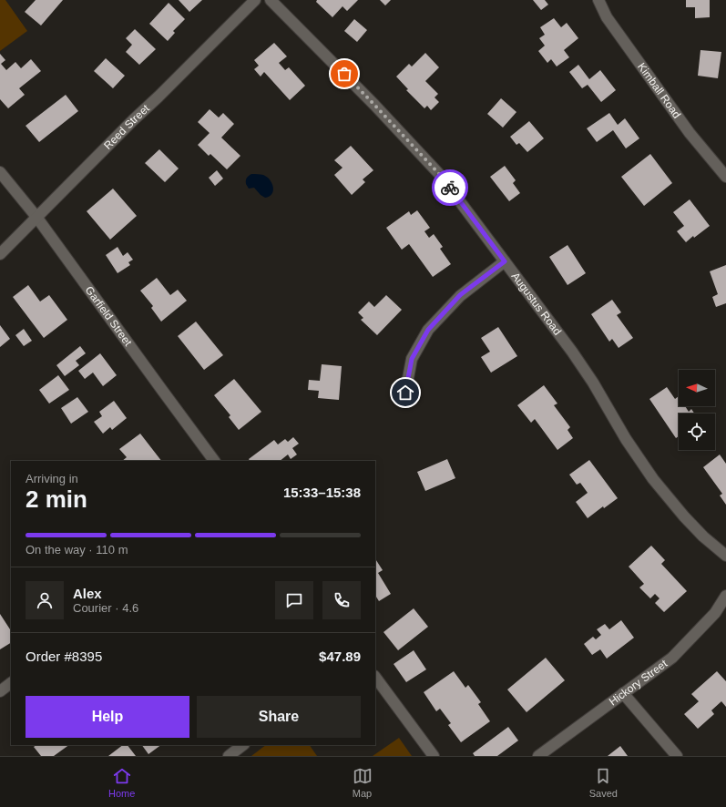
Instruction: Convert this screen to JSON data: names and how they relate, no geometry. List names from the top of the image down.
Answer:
{
  "streets": {
    "street": [
      "Kimball Road",
      "Reed Street",
      "Augustus Road",
      "Garfield Street",
      "Hickory Street"
    ]
  },
  "crossings": [
    ["Reed Street", "Garfield Street"]
  ],
  "north": "left",
  "page": {
    "heading": ["2 min", "Arriving in", "15:33–15:38"],
    "panel": [
      "Alex",
      "Courier · 4.6",
      "Order #8395",
      "$47.89"
    ],
    "bar": "On the way · 110 m",
    "buttons": ["Help", "Share"],
    "tabs": ["Home", "Map", "Saved"]
  }
}
